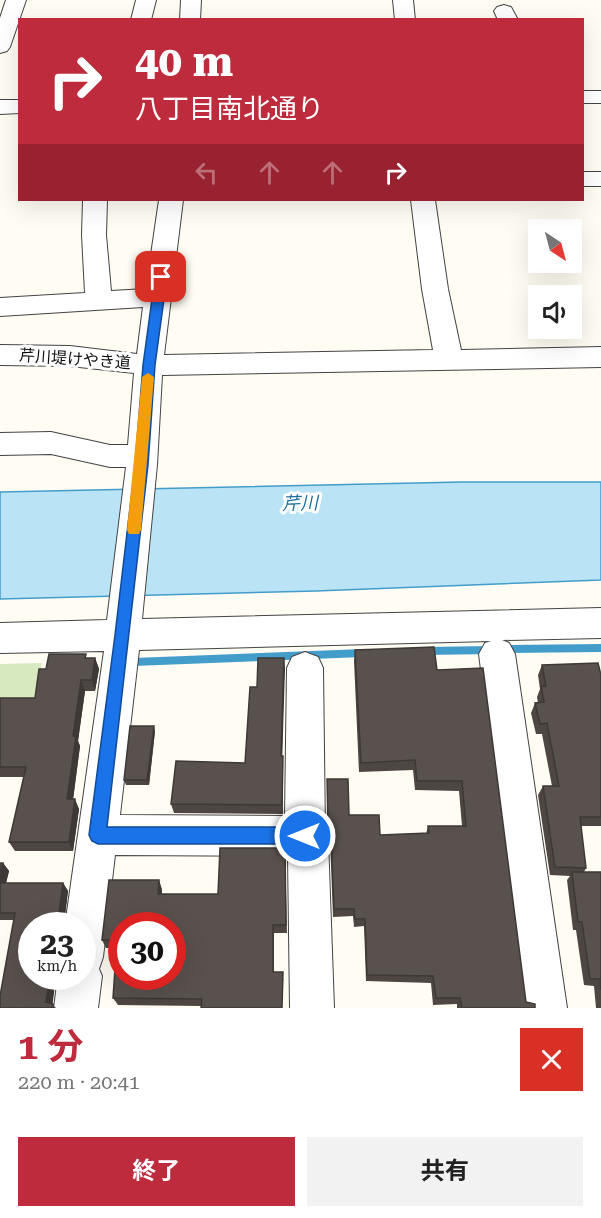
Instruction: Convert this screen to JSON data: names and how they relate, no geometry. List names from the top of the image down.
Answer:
{
  "streets": {
    "street": ["芹川堤けやき道"]
  },
  "water": ["芹川"],
  "north": "bottom right",
  "page": {
    "turn": ["40 m", "八丁目南北通り"],
    "speed": "23 km/h",
    "limit": "30",
    "heading": ["1 分", "220 m · 20:41"],
    "buttons": ["終了", "共有"]
  }
}
